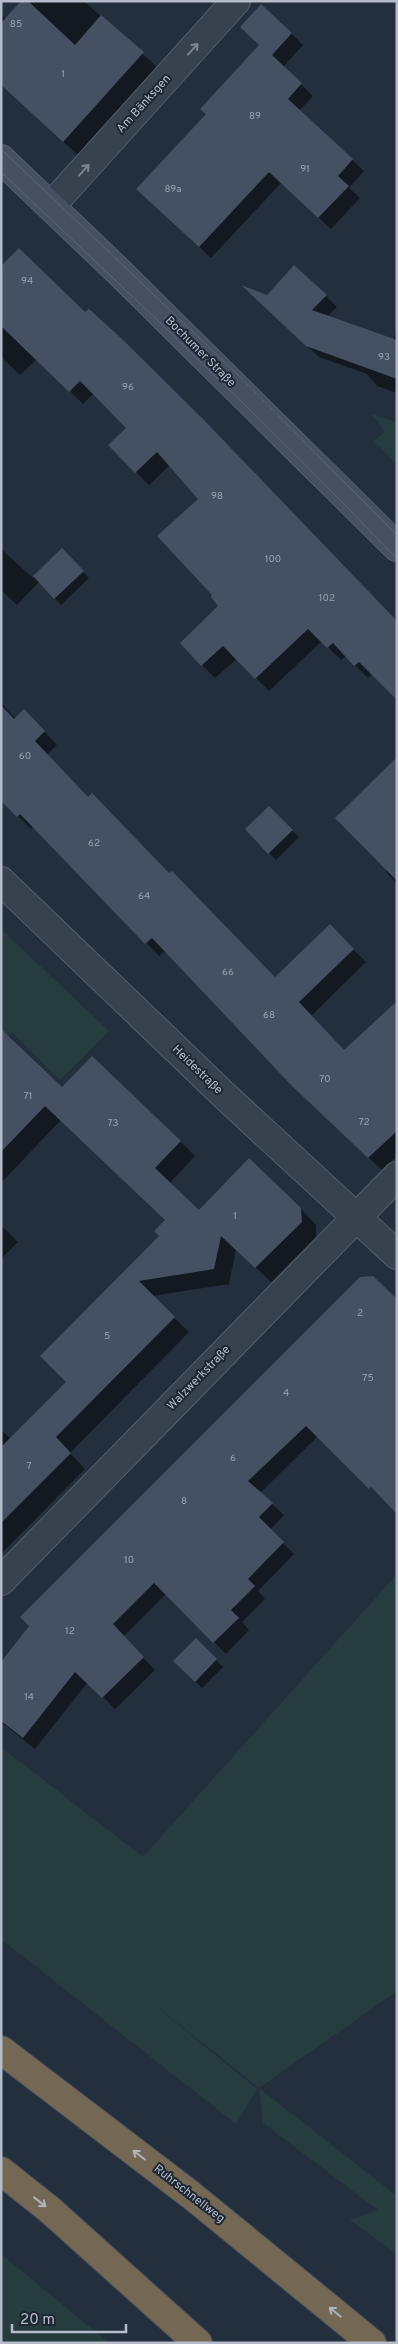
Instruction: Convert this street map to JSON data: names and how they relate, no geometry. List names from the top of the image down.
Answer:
{
  "streets": {
    "highway": ["Ruhrschnellweg"],
    "main road": ["Bochumer Straße"],
    "street": ["Am Bänksgen", "Heidestraße", "Walzwerkstraße"]
  },
  "crossings": [
    ["Am Bänksgen", "Bochumer Straße"],
    ["Heidestraße", "Walzwerkstraße"]
  ],
  "one_way": ["Am Bänksgen"],
  "house_numbers": [
    "85",
    "1",
    "89",
    "91",
    "89a",
    "94",
    "93",
    "96",
    "98",
    "100",
    "102",
    "60",
    "62",
    "64",
    "66",
    "68",
    "70",
    "71",
    "72",
    "73",
    "1",
    "2",
    "5",
    "75",
    "4",
    "6",
    "7",
    "8",
    "10",
    "12",
    "14"
  ],
  "scale_bar": "20 m"
}
